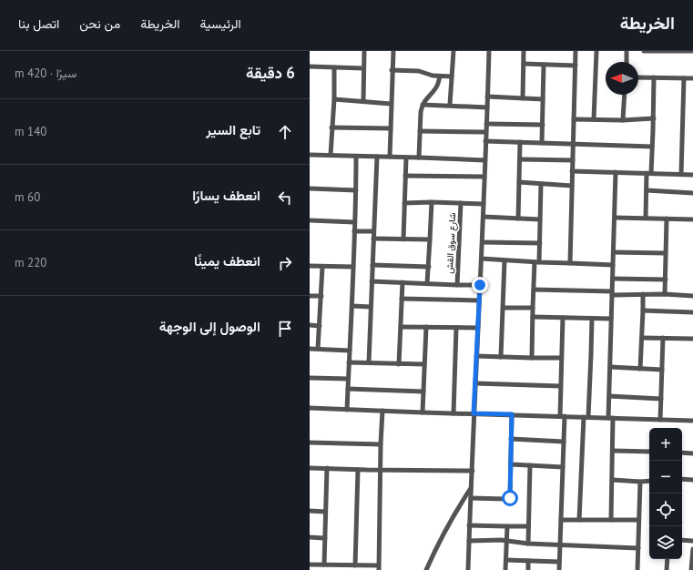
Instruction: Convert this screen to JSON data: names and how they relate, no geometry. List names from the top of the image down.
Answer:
{
  "streets": {
    "street": ["شارع سوق القش"]
  },
  "north": "left",
  "page": {
    "header": "الخريطة",
    "nav": [
      "الرئيسية",
      "الخريطة",
      "من نحن",
      "اتصل بنا"
    ],
    "heading": ["6 دقيقة", "سيرًا · 420 m"],
    "list": [
      ["تابع السير", "140 m"],
      ["انعطف يسارًا", "60 m"],
      ["انعطف يمينًا", "220 m"],
      "الوصول إلى الوجهة"
    ],
    "map_buttons": ["+", "−"]
  }
}
